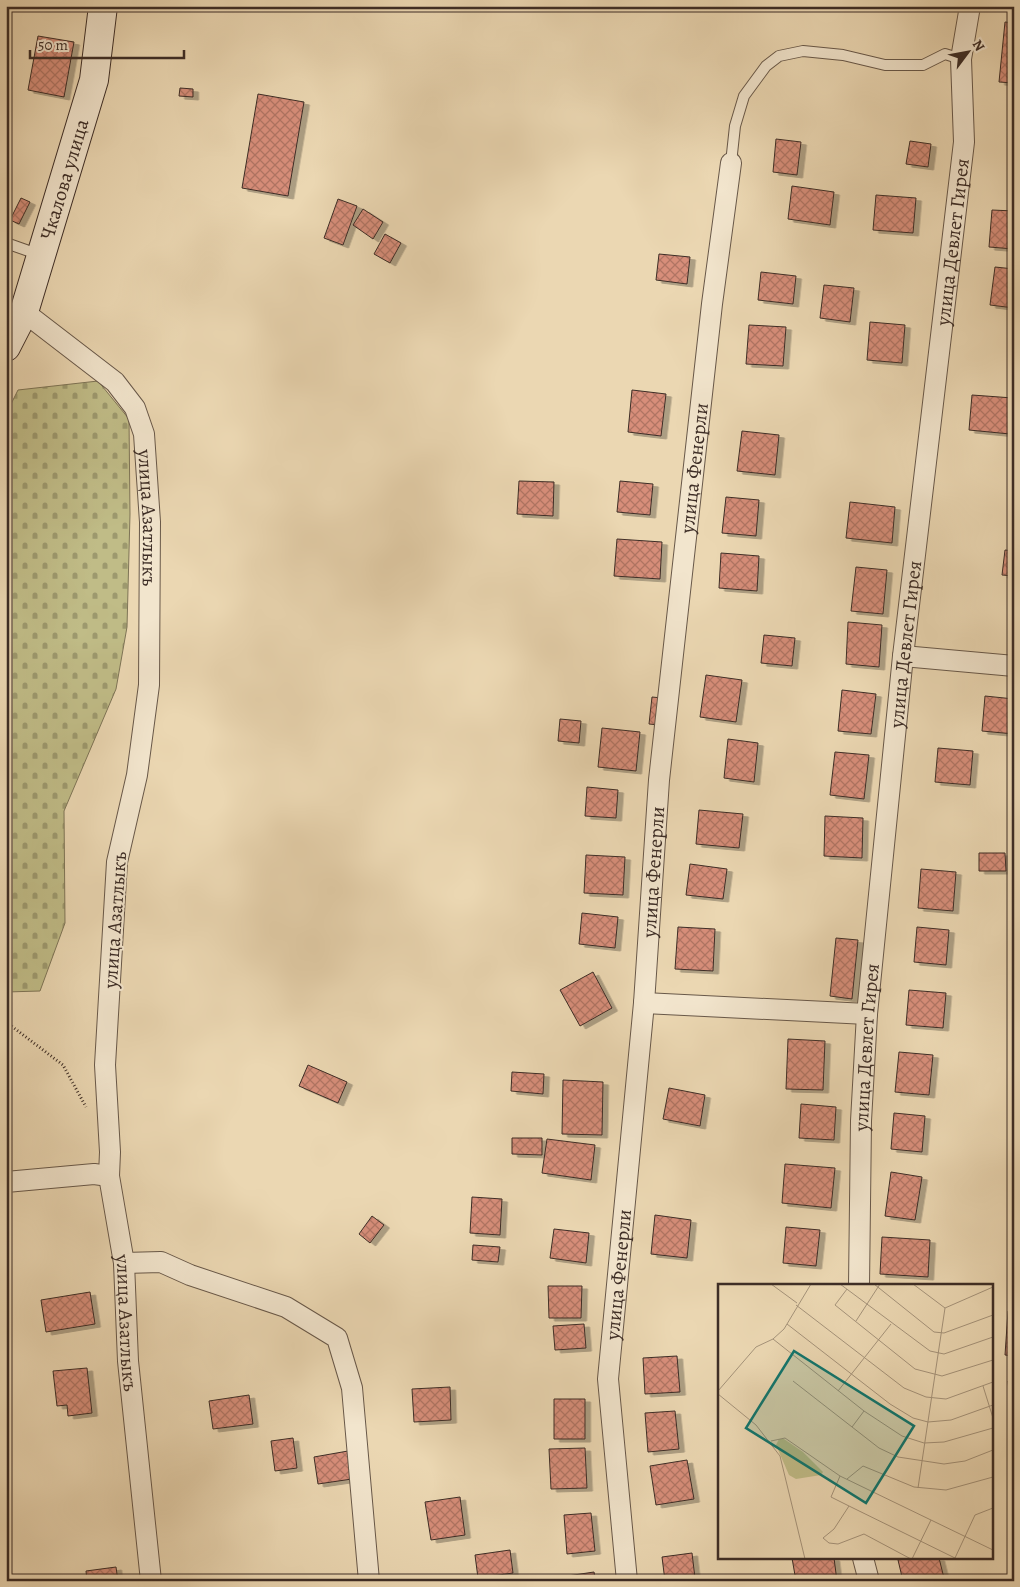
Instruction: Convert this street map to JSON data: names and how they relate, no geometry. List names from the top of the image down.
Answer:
{
  "streets": {
    "street": [
      "Чкалова улица",
      "улица Девлет Гирея",
      "улица Фенерли",
      "улица Азатлыкъ"
    ]
  },
  "crossings": [
    ["Чкалова улица", "улица Азатлыкъ"]
  ],
  "scale_bar": "50 m",
  "north": "top right"
}
